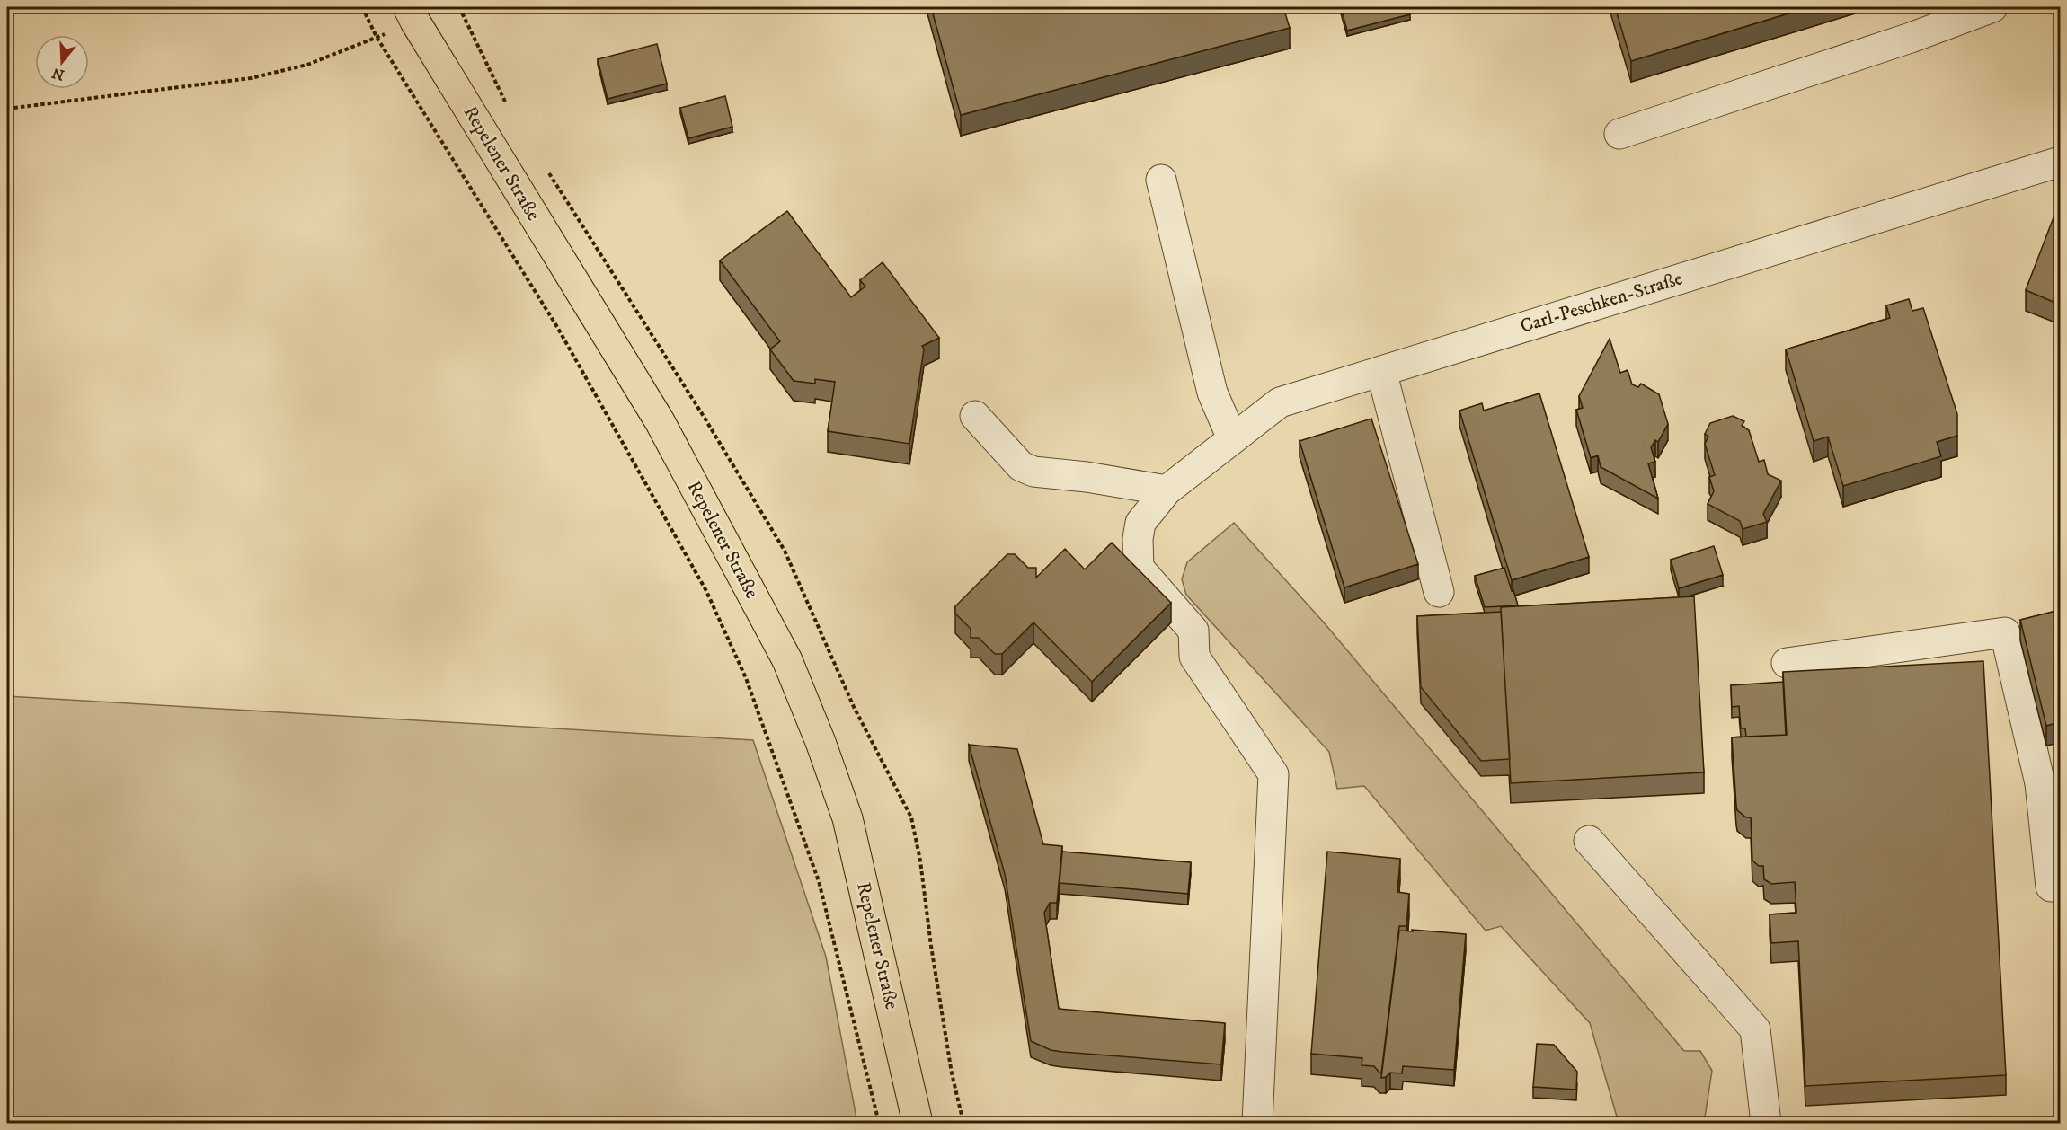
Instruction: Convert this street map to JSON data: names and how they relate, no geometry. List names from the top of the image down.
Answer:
{
  "streets": {
    "main road": ["Repelener Straße"],
    "street": ["Carl-Peschken-Straße"]
  },
  "north": "bottom"
}
